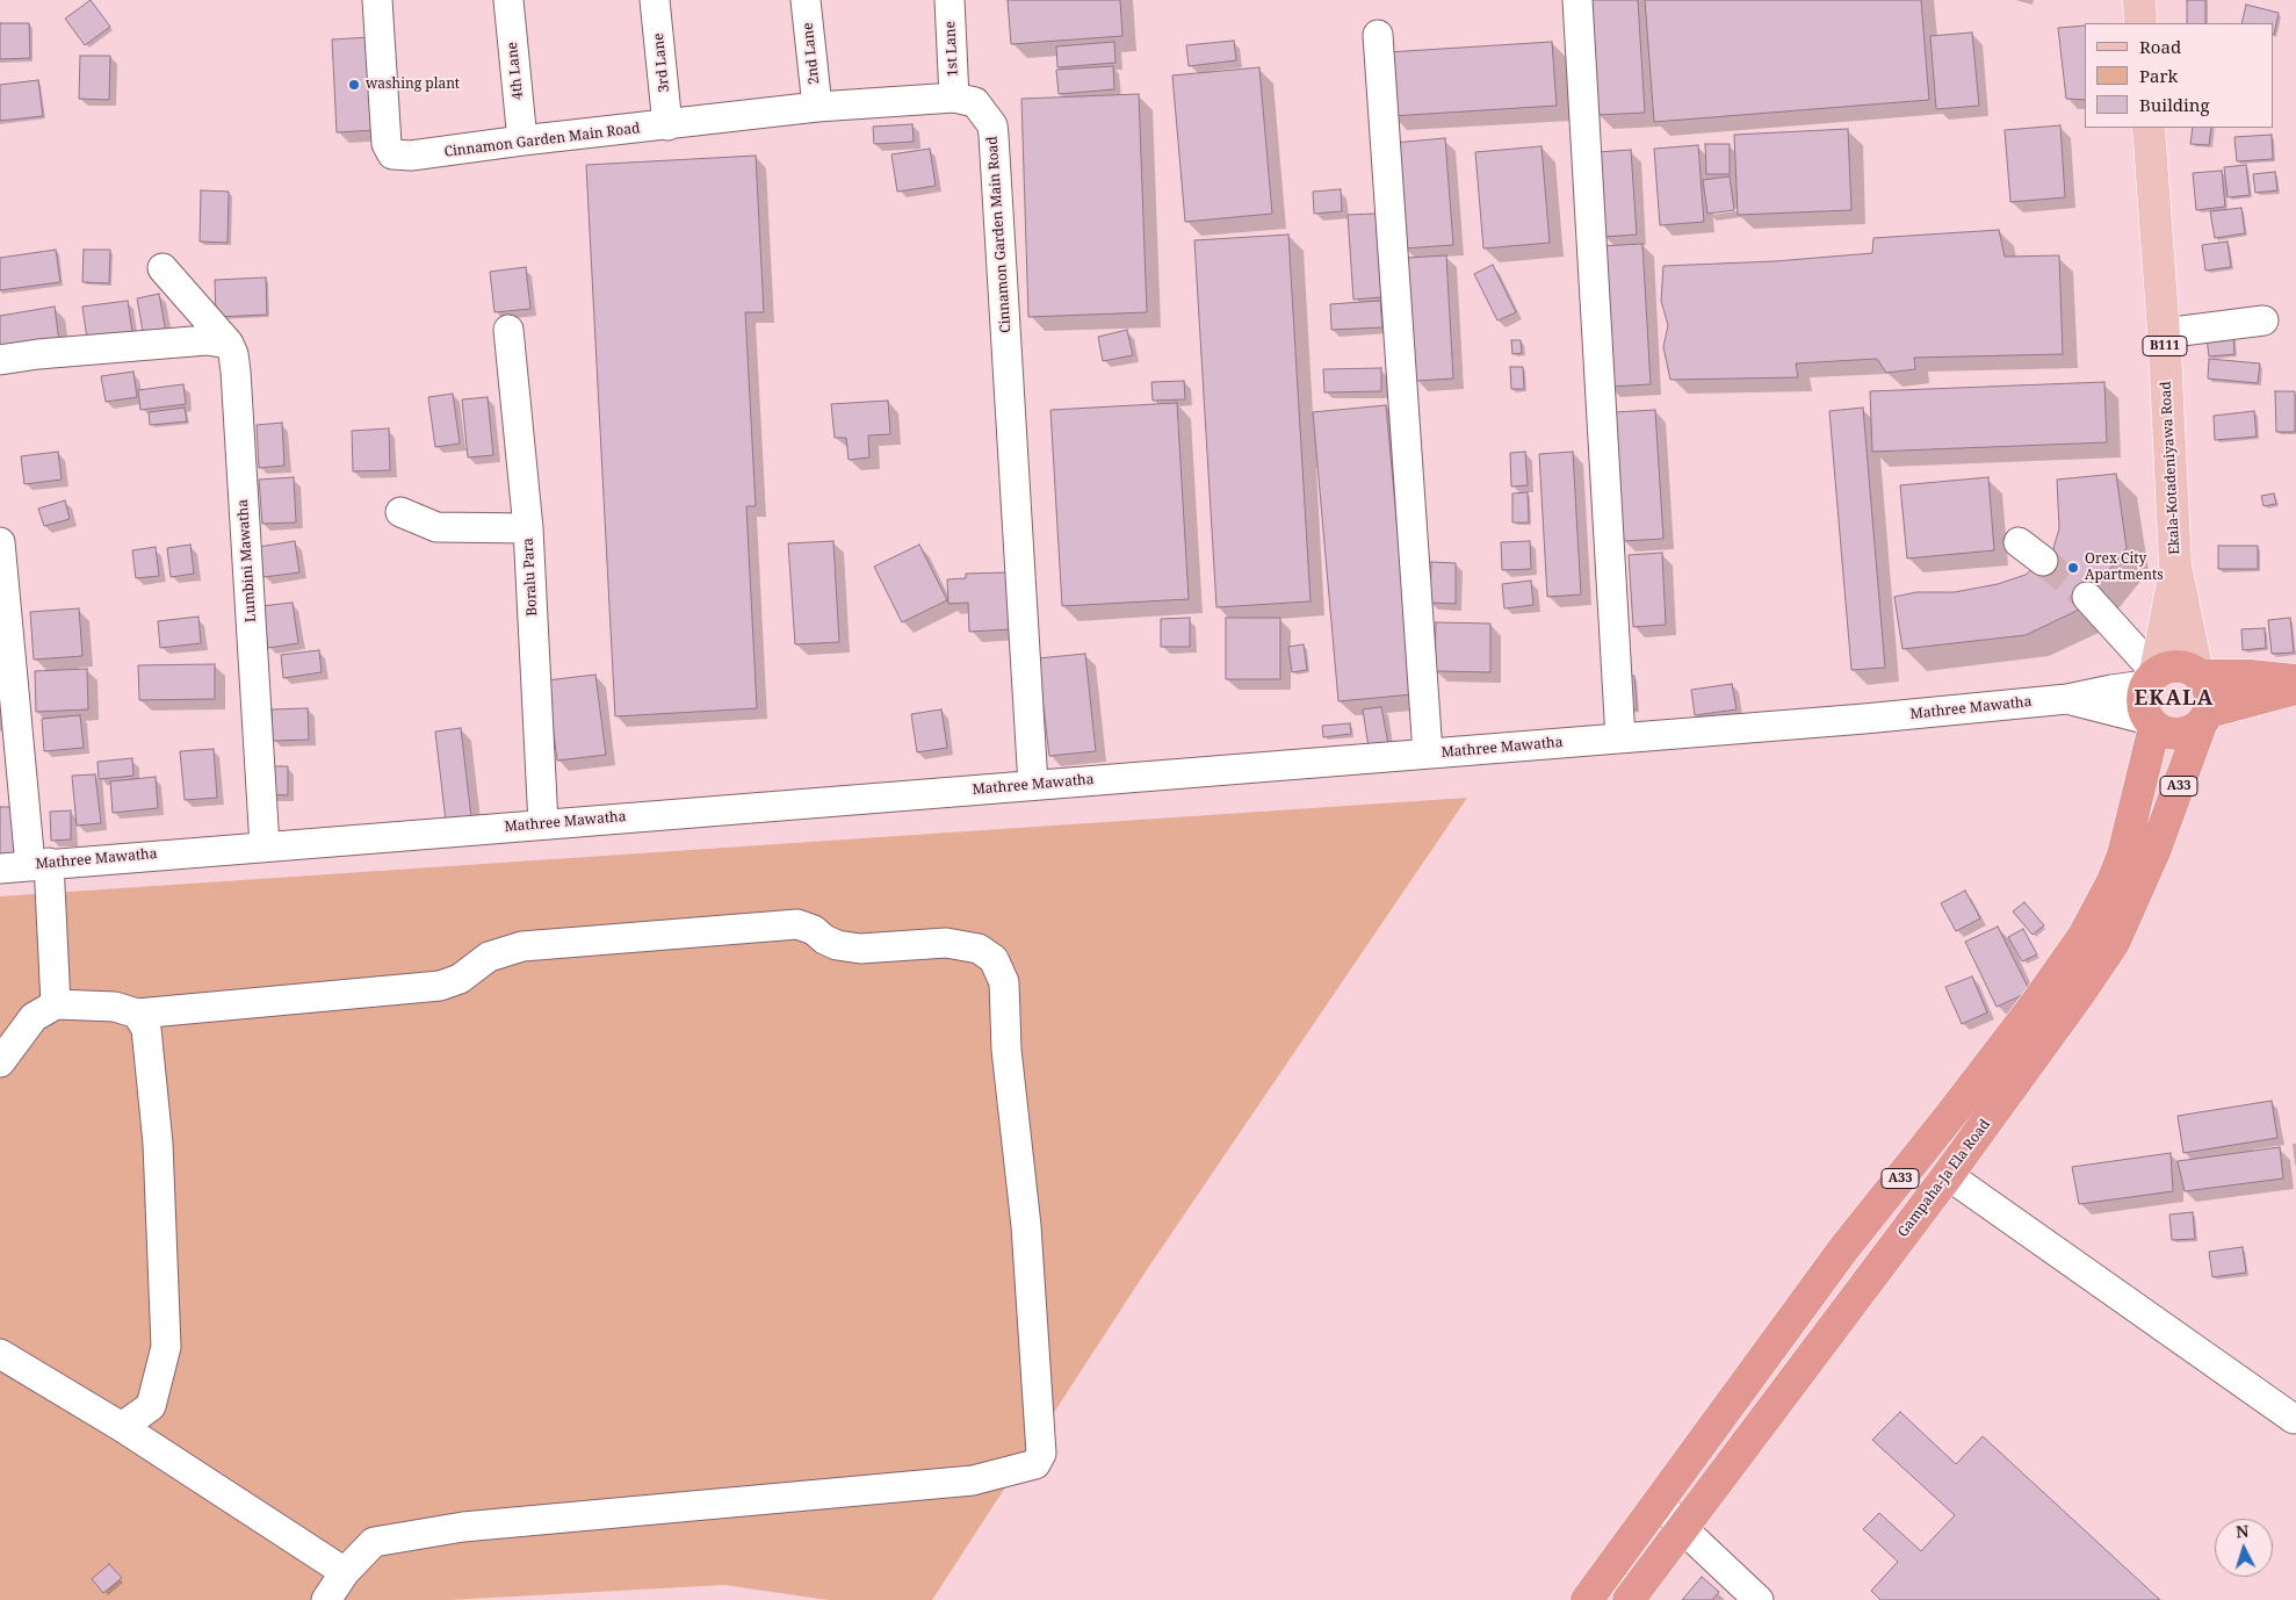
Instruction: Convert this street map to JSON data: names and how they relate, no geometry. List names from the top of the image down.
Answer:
{
  "streets": {
    "highway": ["A33", "Gampaha-Ja Ela Road"],
    "main road": ["B111", "Ekala-Kotadeniyawa Road"],
    "street": [
      "1st Lane",
      "2nd Lane",
      "3rd Lane",
      "4th Lane",
      "Cinnamon Garden Main Road",
      "Lumbini Mawatha",
      "Boralu Para",
      "Mathree Mawatha"
    ]
  },
  "crossings": [
    ["1st Lane", "Cinnamon Garden Main Road"],
    ["2nd Lane", "Cinnamon Garden Main Road"],
    ["3rd Lane", "Cinnamon Garden Main Road"],
    ["4th Lane", "Cinnamon Garden Main Road"],
    ["Cinnamon Garden Main Road", "Mathree Mawatha"],
    ["Ekala-Kotadeniyawa Road", "A33"],
    ["Ekala-Kotadeniyawa Road", "Gampaha-Ja Ela Road"],
    ["Lumbini Mawatha", "Mathree Mawatha"],
    ["Boralu Para", "Mathree Mawatha"],
    ["A33", "Gampaha-Ja Ela Road"]
  ],
  "districts": ["EKALA"],
  "places": ["washing plant", "Orex City Apartments"],
  "legend": ["Road", "Park", "Building"],
  "north": "top"
}
